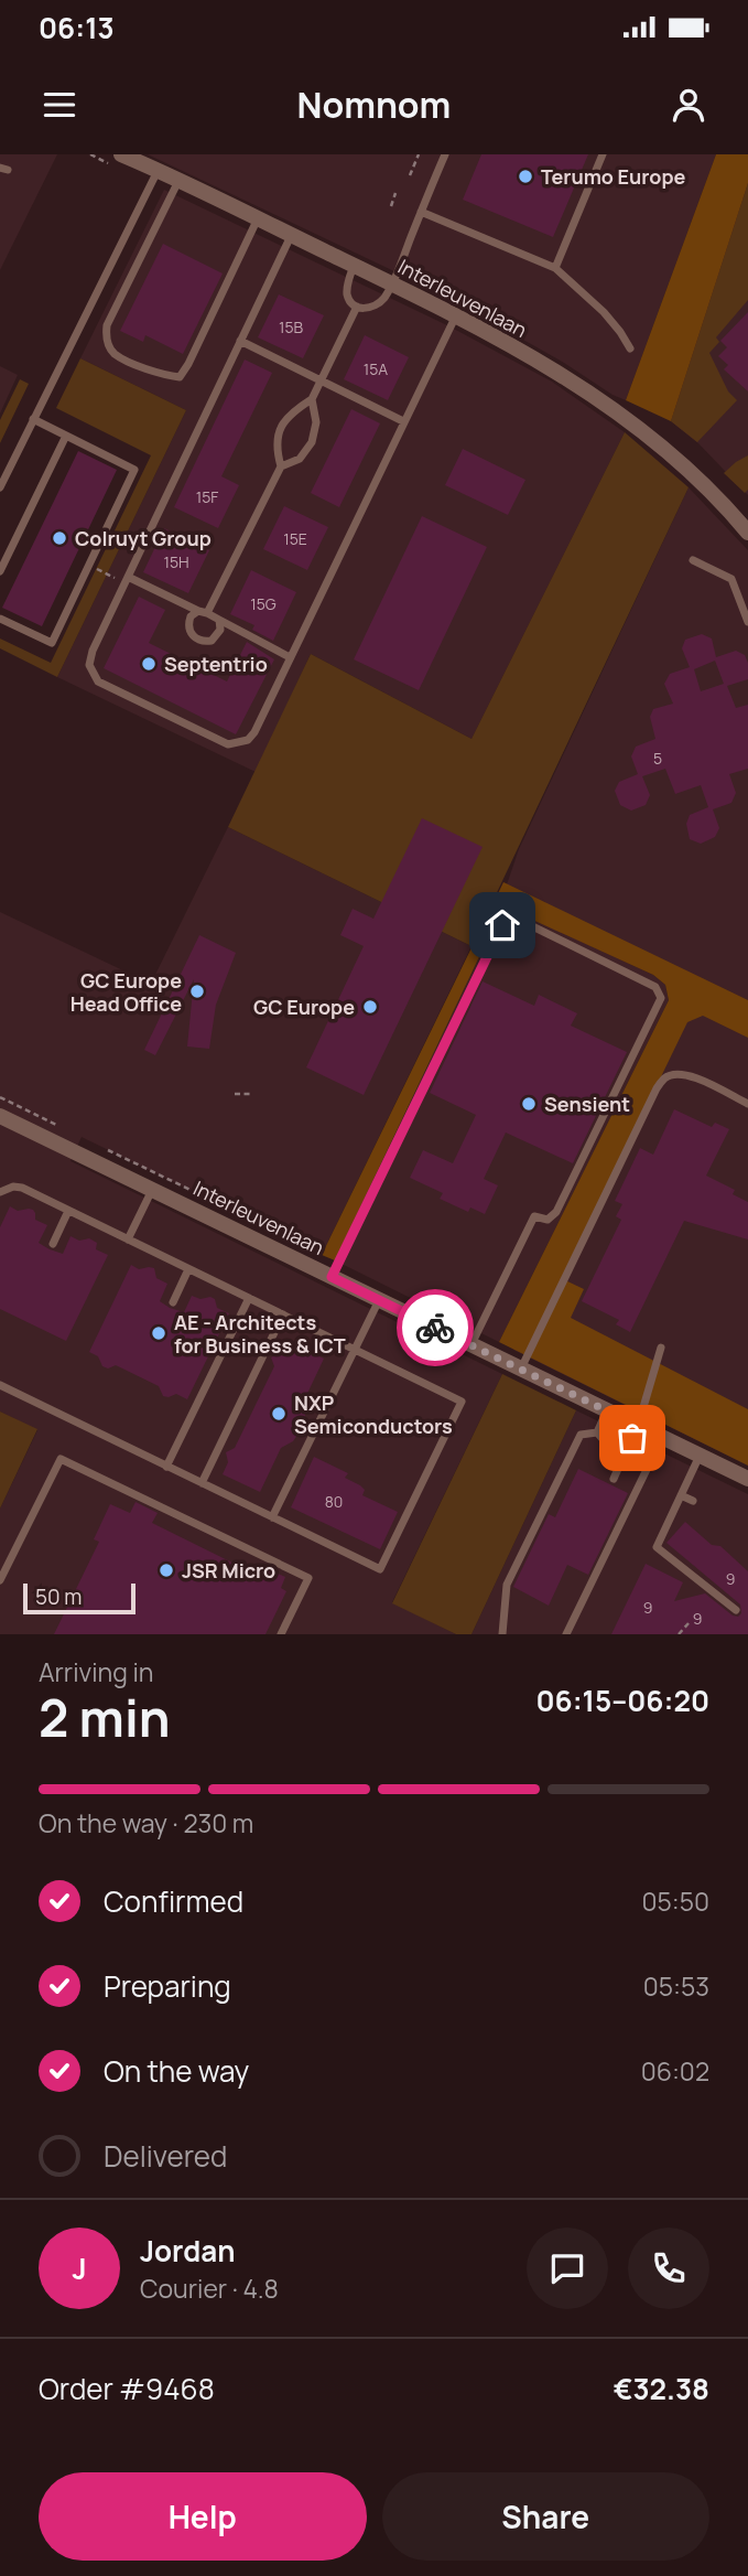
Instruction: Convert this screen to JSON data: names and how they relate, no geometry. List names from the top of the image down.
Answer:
{
  "streets": {
    "street": ["Interleuvenlaan"]
  },
  "places": [
    "Terumo Europe",
    "Colruyt Group",
    "Septentrio",
    "GC Europe Head Office",
    "GC Europe",
    "Sensient",
    "AE - Architects for Business & ICT",
    "NXP Semiconductors",
    "JSR Micro"
  ],
  "house_numbers": [
    "15B",
    "15A",
    "15F",
    "15E",
    "15H",
    "15G",
    "5",
    "80",
    "9",
    "9",
    "9"
  ],
  "scale_bar": "50 m",
  "page": {
    "status": "06:13",
    "header": "Nomnom",
    "scale": "50 m",
    "heading": ["2 min", "Arriving in", "06:15–06:20"],
    "panel": [
      "Jordan",
      "Courier · 4.8",
      "Order #9468",
      "€32.38"
    ],
    "bar": "On the way · 230 m",
    "list": [
      ["Confirmed", "05:50"],
      ["Preparing", "05:53"],
      ["On the way", "06:02"],
      "Delivered"
    ],
    "round": "J",
    "buttons": ["Help", "Share"]
  }
}
